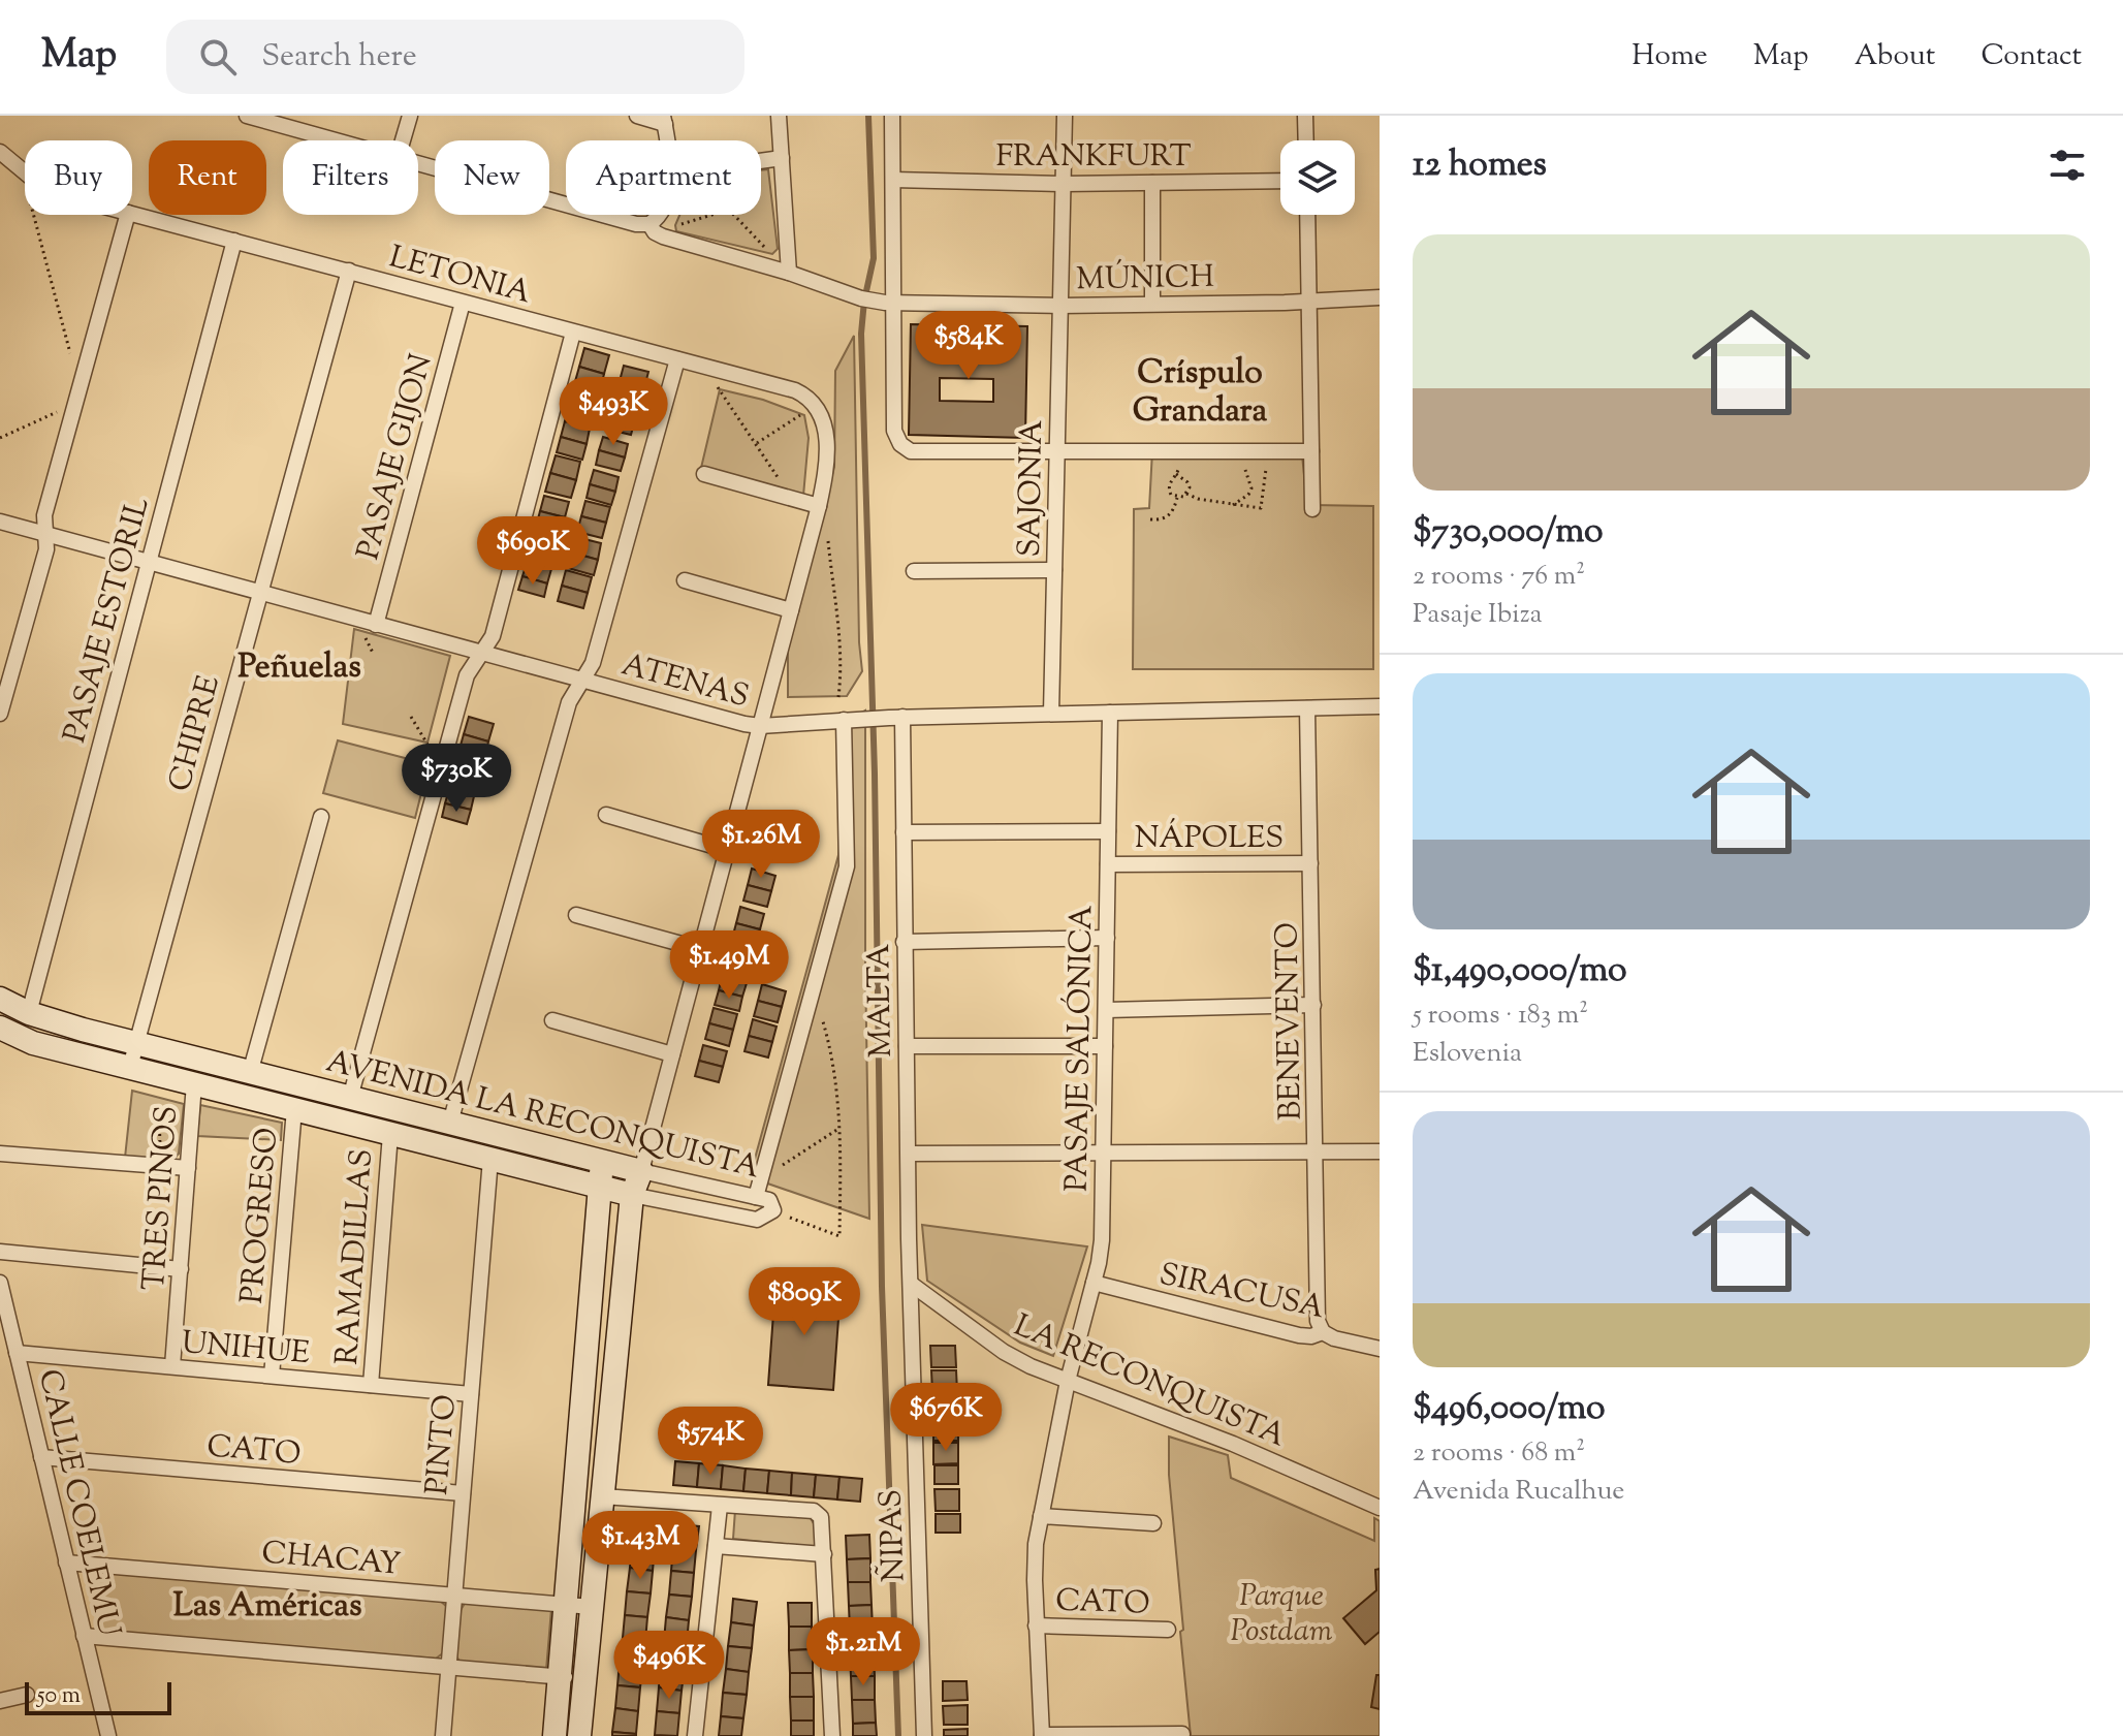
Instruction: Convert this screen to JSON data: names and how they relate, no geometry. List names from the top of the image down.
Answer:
{
  "streets": {
    "street": [
      "FRANKFURT",
      "LETONIA",
      "MÚNICH",
      "PASAJE GIJON",
      "SAJONIA",
      "PASAJE ESTORIL",
      "ATENAS",
      "CHIPRE",
      "NÁPOLES",
      "MALTA",
      "BENEVENTO",
      "PASAJE SALÓNICA",
      "AVENIDA LA RECONQUISTA",
      "TRES PINOS",
      "PROGRESO",
      "RAMADILLAS",
      "SIRACUSA",
      "UNIHUE",
      "LA RECONQUISTA",
      "PINTO",
      "CATO",
      "CALLE COELEMU",
      "ÑIPAS",
      "CHACAY"
    ]
  },
  "crossings": [
    ["FRANKFURT", "SAJONIA"],
    ["LETONIA", "PASAJE GIJON"],
    ["LETONIA", "PASAJE ESTORIL"],
    ["LETONIA", "ATENAS"],
    ["LETONIA", "CHIPRE"],
    ["LETONIA", "AVENIDA LA RECONQUISTA"],
    ["MÚNICH", "SAJONIA"],
    ["PASAJE GIJON", "ATENAS"],
    ["SAJONIA", "ATENAS"],
    ["PASAJE ESTORIL", "ATENAS"],
    ["PASAJE ESTORIL", "AVENIDA LA RECONQUISTA"],
    ["ATENAS", "CHIPRE"],
    ["ATENAS", "MALTA"],
    ["ATENAS", "BENEVENTO"],
    ["ATENAS", "PASAJE SALÓNICA"],
    ["CHIPRE", "AVENIDA LA RECONQUISTA"],
    ["NÁPOLES", "BENEVENTO"],
    ["NÁPOLES", "PASAJE SALÓNICA"],
    ["MALTA", "LA RECONQUISTA"],
    ["MALTA", "ÑIPAS"],
    ["BENEVENTO", "SIRACUSA"],
    ["PASAJE SALÓNICA", "SIRACUSA"],
    ["PASAJE SALÓNICA", "LA RECONQUISTA"],
    ["PASAJE SALÓNICA", "CATO"],
    ["AVENIDA LA RECONQUISTA", "TRES PINOS"],
    ["AVENIDA LA RECONQUISTA", "PROGRESO"],
    ["AVENIDA LA RECONQUISTA", "RAMADILLAS"],
    ["AVENIDA LA RECONQUISTA", "PINTO"],
    ["TRES PINOS", "UNIHUE"],
    ["PROGRESO", "UNIHUE"],
    ["RAMADILLAS", "UNIHUE"],
    ["UNIHUE", "PINTO"],
    ["UNIHUE", "CALLE COELEMU"],
    ["LA RECONQUISTA", "ÑIPAS"],
    ["PINTO", "CATO"],
    ["PINTO", "CHACAY"],
    ["CATO", "CALLE COELEMU"],
    ["CALLE COELEMU", "CHACAY"]
  ],
  "districts": ["Críspulo Grandara", "Peñuelas", "Las Américas"],
  "parks": ["Parque Postdam"],
  "scale_bar": "50 m",
  "page": {
    "header": "Map",
    "search": "Search here",
    "nav": [
      "Home",
      "Map",
      "About",
      "Contact"
    ],
    "heading": "12 homes",
    "chip": [
      "Buy",
      "Rent",
      "Filters",
      "New",
      "Apartment"
    ],
    "list": [
      {
        "name": "$730,000/mo",
        "note": "2 rooms · 76 m² · Pasaje Ibiza"
      },
      {
        "name": "$1,490,000/mo",
        "note": "5 rooms · 183 m² · Eslovenia"
      },
      {
        "name": "$496,000/mo",
        "note": "2 rooms · 68 m² · Avenida Rucalhue"
      }
    ],
    "price": [
      "$584K",
      "$493K",
      "$690K",
      "$730K",
      "$1.26M",
      "$1.49M",
      "$809K",
      "$676K",
      "$574K",
      "$1.43M",
      "$1.21M",
      "$496K"
    ],
    "scale": "50 m"
  }
}
